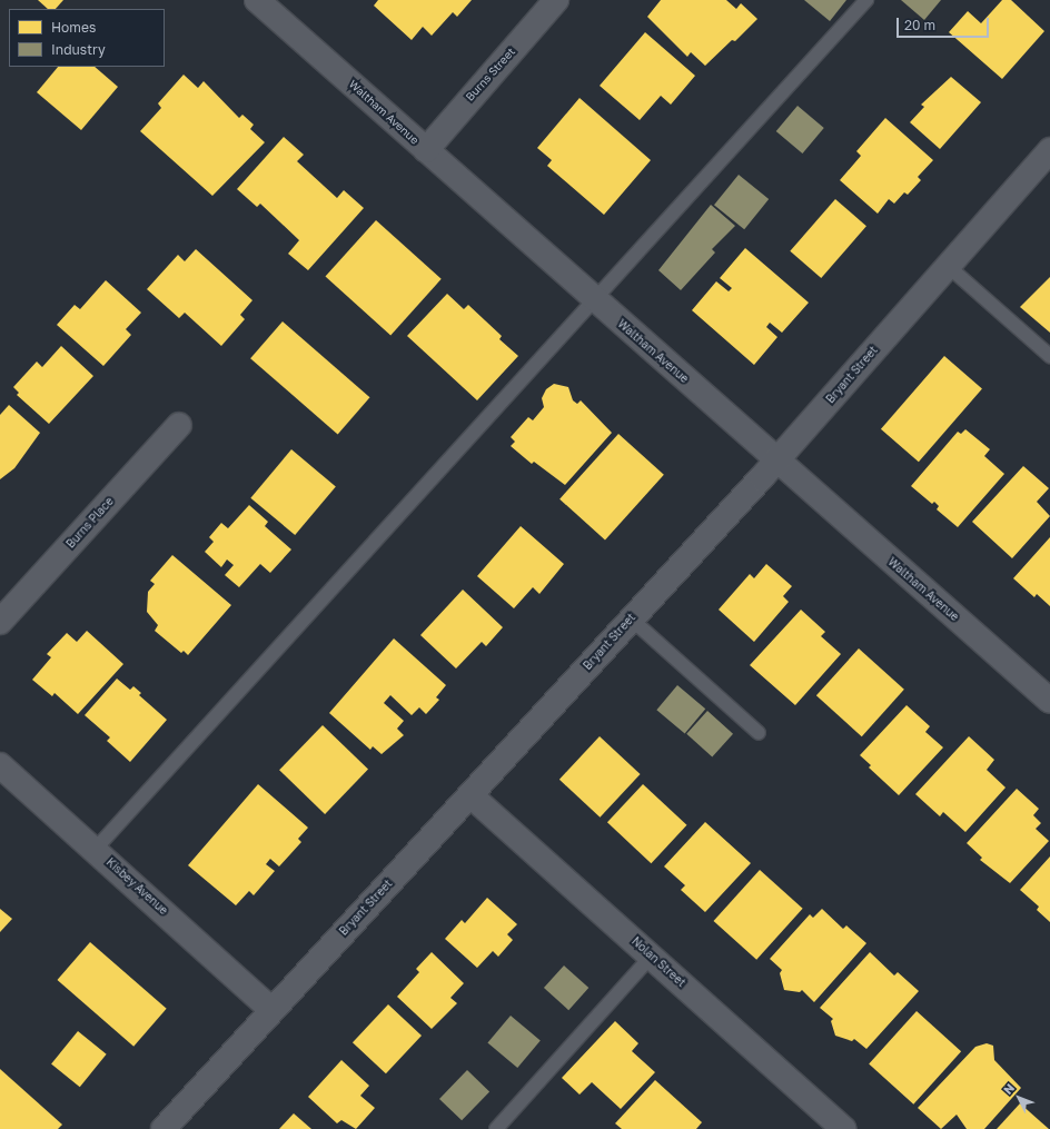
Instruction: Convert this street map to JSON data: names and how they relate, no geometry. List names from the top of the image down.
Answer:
{
  "streets": {
    "street": [
      "Burns Street",
      "Waltham Avenue",
      "Bryant Street",
      "Burns Place",
      "Kisbey Avenue",
      "Nolan Street"
    ]
  },
  "crossings": [
    ["Burns Street", "Waltham Avenue"],
    ["Waltham Avenue", "Bryant Street"],
    ["Bryant Street", "Kisbey Avenue"],
    ["Bryant Street", "Nolan Street"]
  ],
  "legend": ["Homes", "Industry"],
  "scale_bar": "20 m",
  "north": "top left"
}
